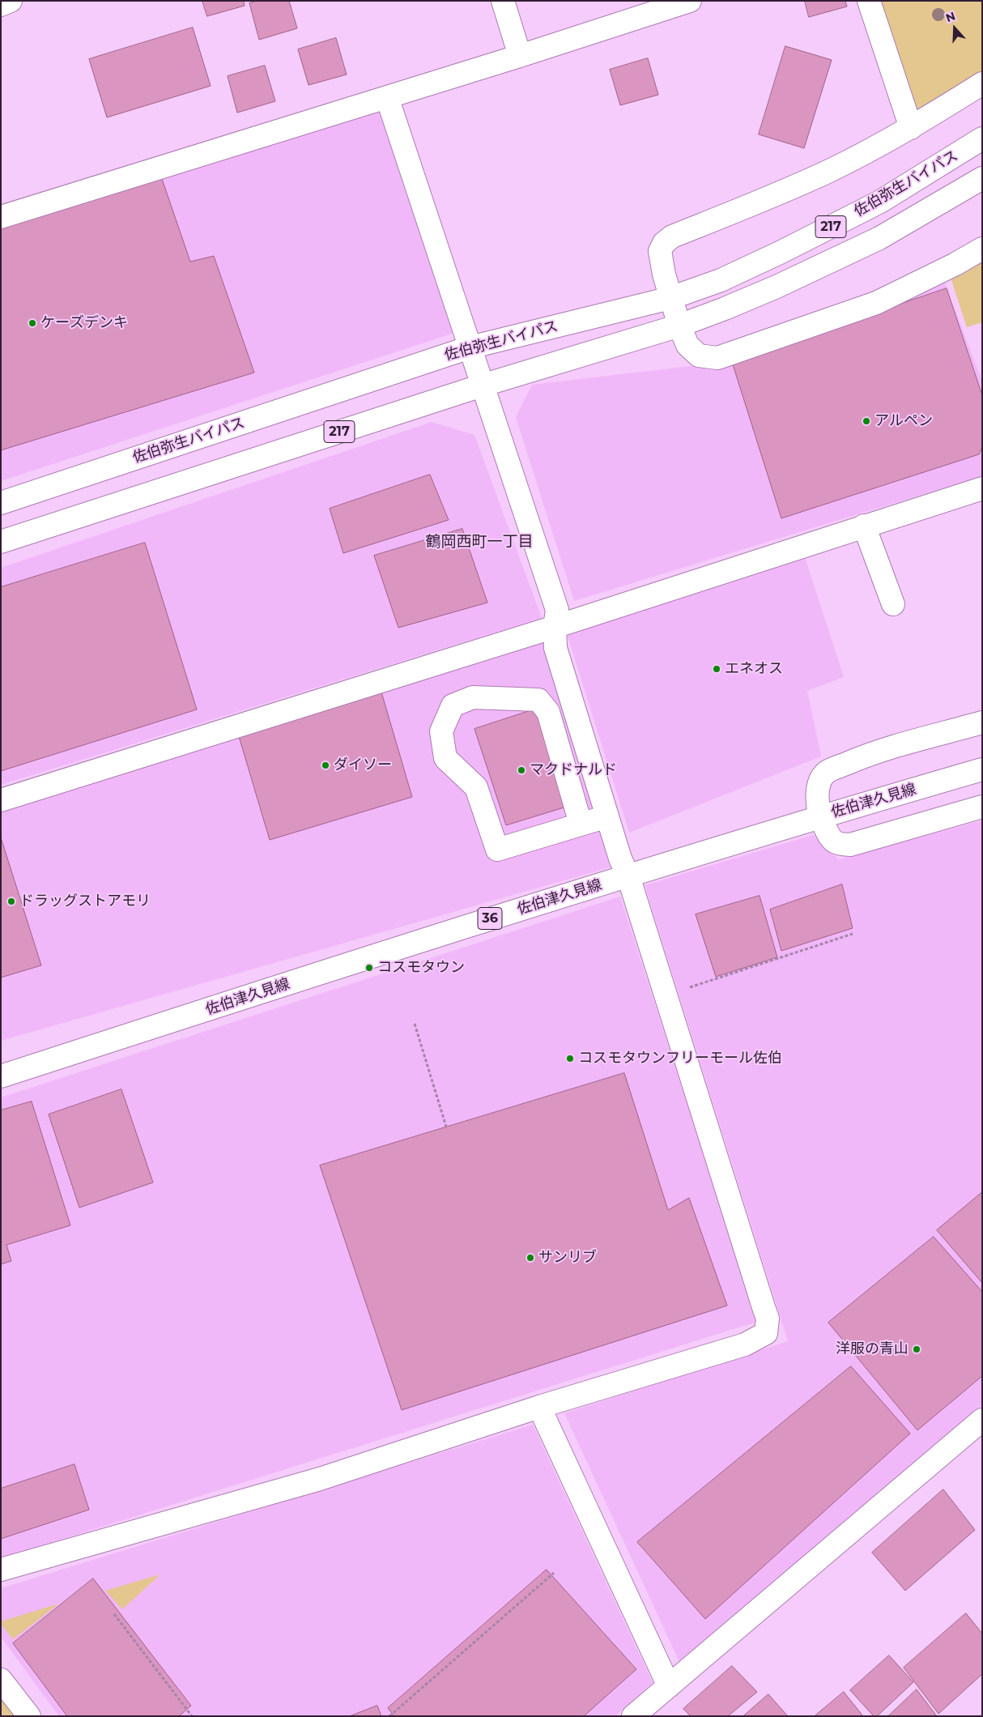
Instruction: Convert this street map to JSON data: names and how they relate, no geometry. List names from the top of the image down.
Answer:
{
  "streets": {
    "main road": [
      "佐伯弥生バイパス",
      "217",
      "佐伯津久見線",
      "36"
    ]
  },
  "districts": ["鶴岡西町一丁目"],
  "places": [
    "ケーズデンキ",
    "アルペン",
    "エネオス",
    "ダイソー",
    "マクドナルド",
    "ドラッグストアモリ",
    "コスモタウン",
    "コスモタウンフリーモール佐伯",
    "サンリブ",
    "洋服の青山"
  ],
  "north": "top"
}
